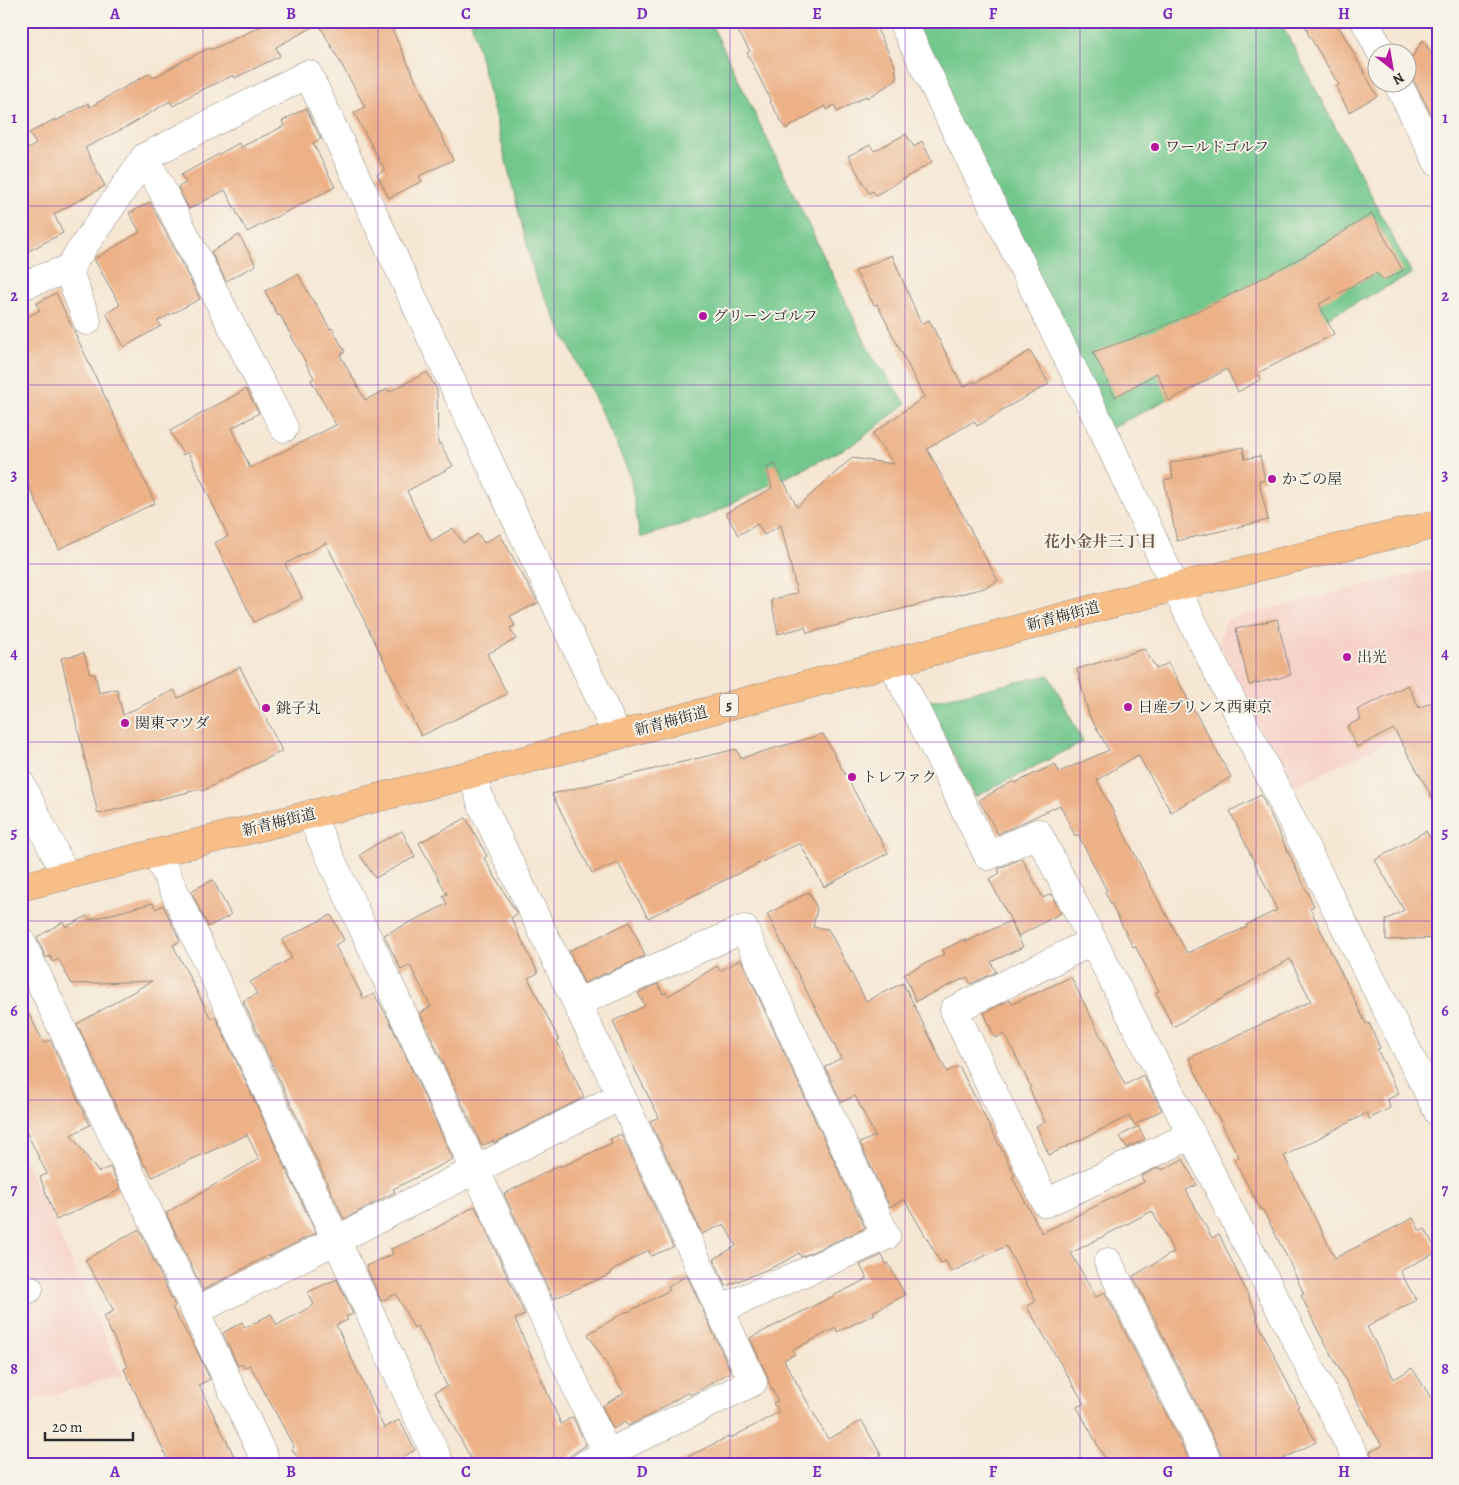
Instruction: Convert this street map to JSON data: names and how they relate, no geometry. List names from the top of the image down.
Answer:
{
  "streets": {
    "main road": ["新青梅街道", "5"]
  },
  "districts": ["花小金井三丁目"],
  "places": [
    "ワールドゴルフ",
    "グリーンゴルフ",
    "かごの屋",
    "出光",
    "日産プリンス西東京",
    "銚子丸",
    "関東マツダ",
    "トレファク"
  ],
  "scale_bar": "20 m",
  "north": "bottom right",
  "grid": {
    "columns": [
      "A",
      "B",
      "C",
      "D",
      "E",
      "F",
      "G",
      "H"
    ],
    "rows": [
      "1",
      "2",
      "3",
      "4",
      "5",
      "6",
      "7",
      "8"
    ]
  }
}
